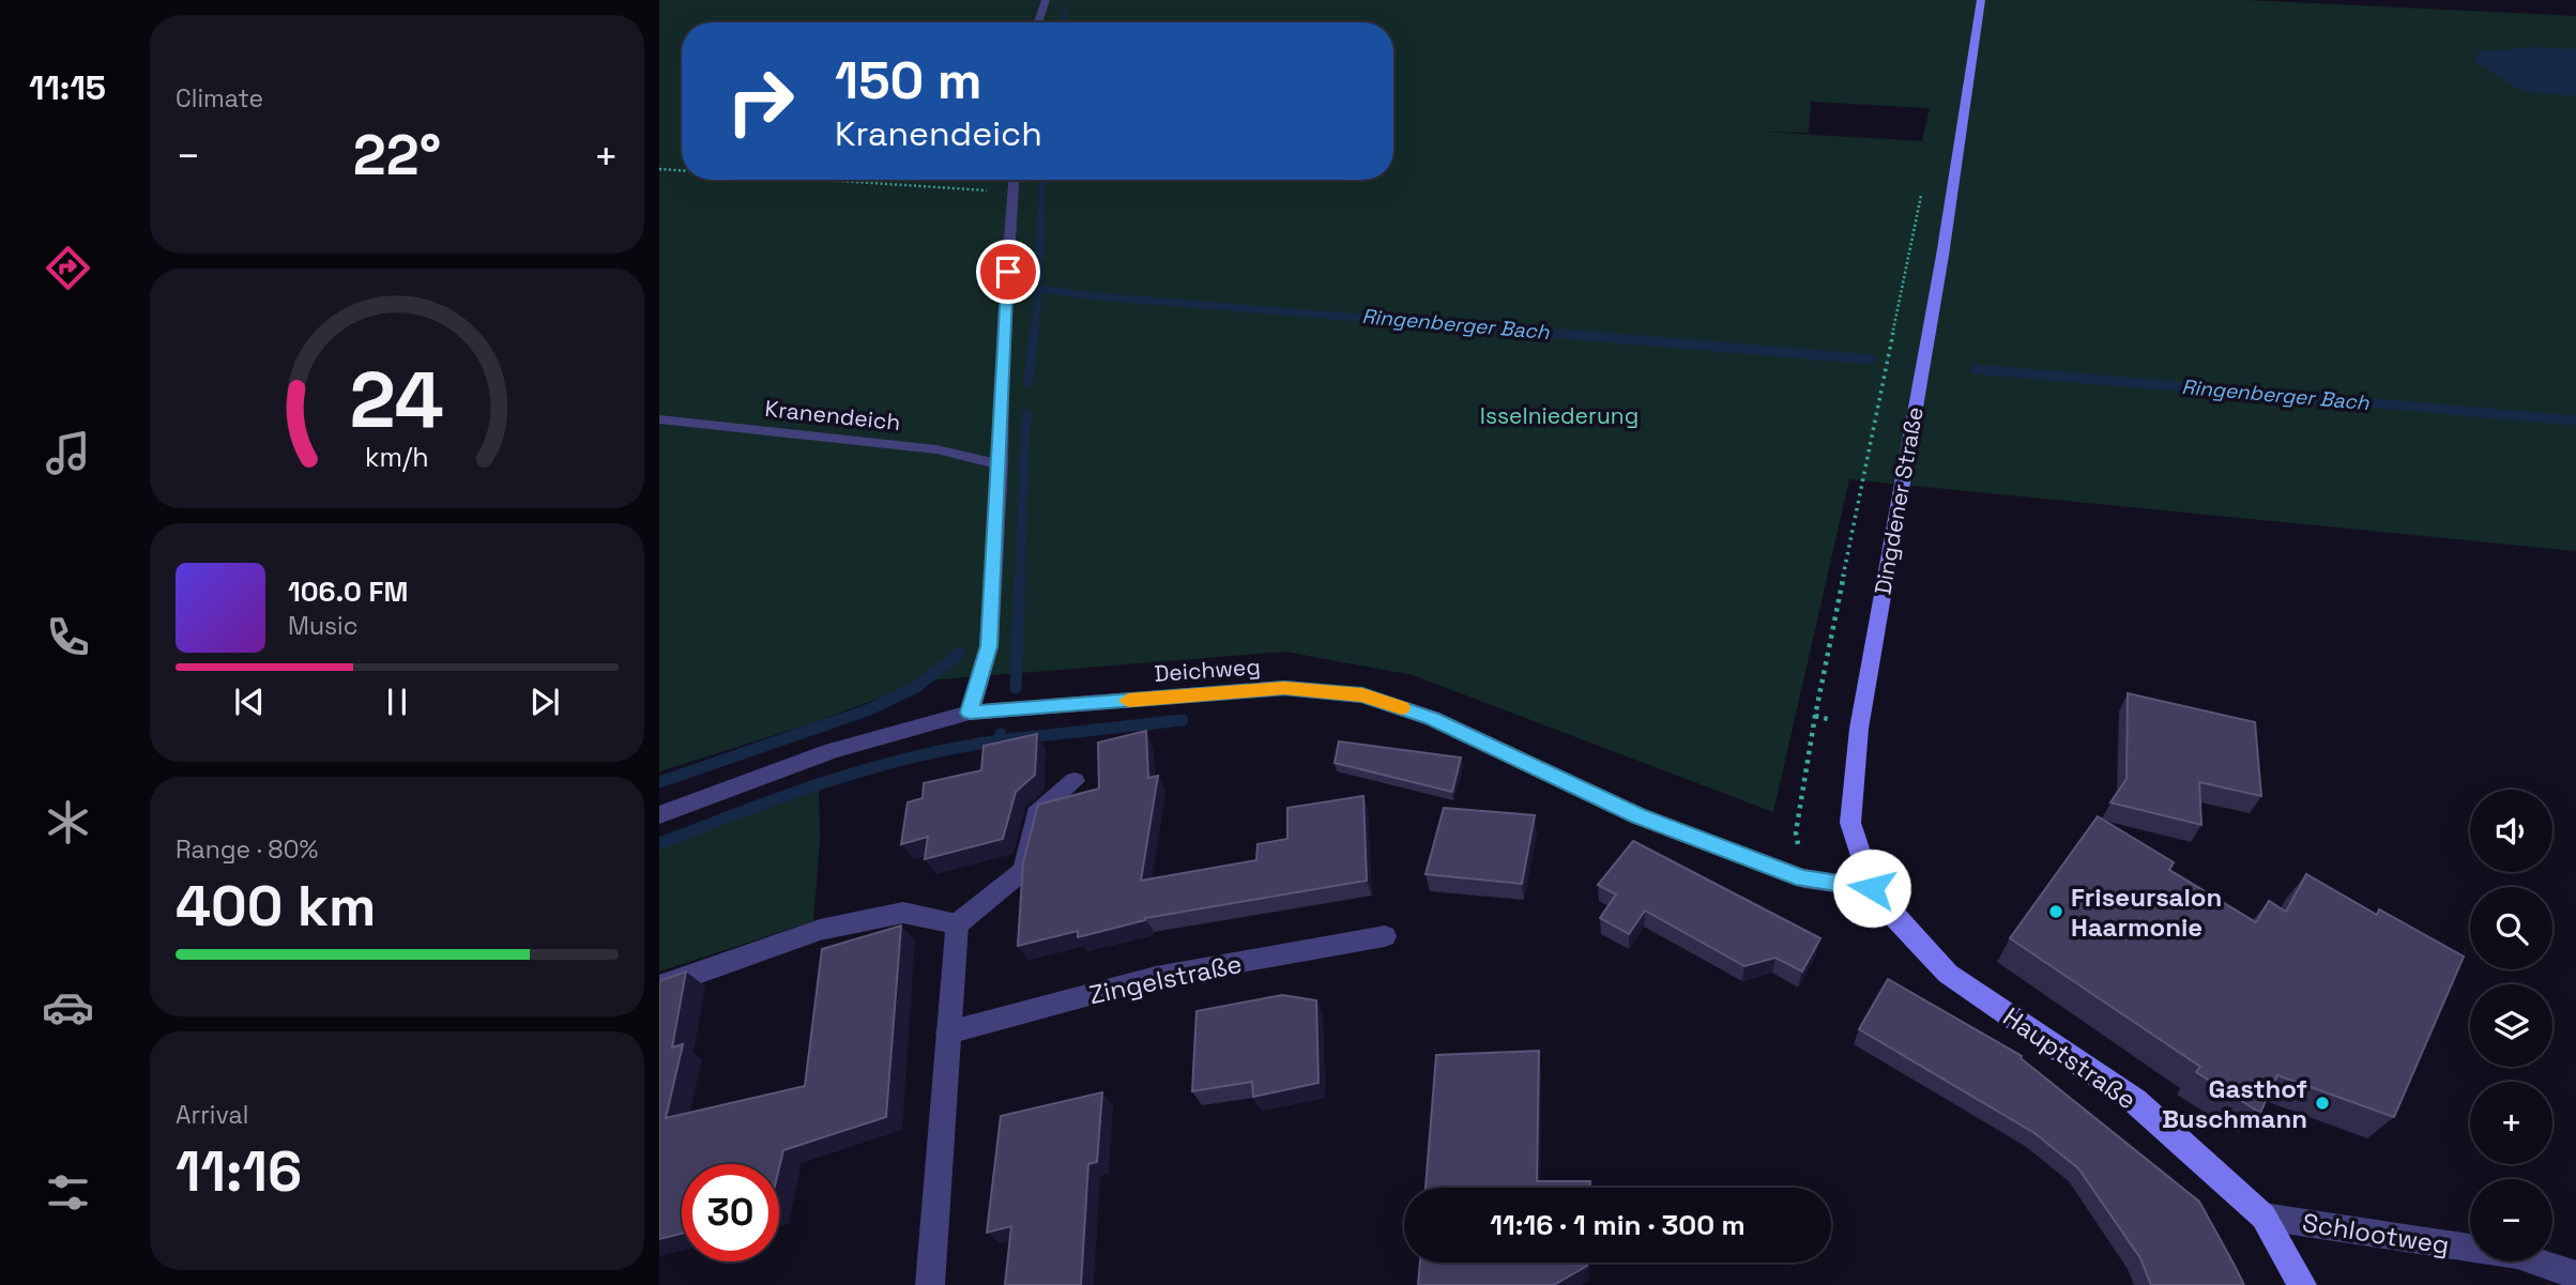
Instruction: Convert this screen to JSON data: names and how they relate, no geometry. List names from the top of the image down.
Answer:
{
  "streets": {
    "main road": ["Dingdener Straße", "Hauptstraße"],
    "street": [
      "Kranendeich",
      "Deichweg",
      "Zingelstraße",
      "Schlootweg"
    ]
  },
  "crossings": [
    ["Dingdener Straße", "Deichweg"],
    ["Dingdener Straße", "Hauptstraße"],
    ["Hauptstraße", "Schlootweg"]
  ],
  "water": ["Ringenberger Bach"],
  "parks": ["Isselniederung"],
  "places": ["Friseursalon Haarmonie", "Gasthof Buschmann"],
  "page": {
    "tabs": "11:15",
    "tile": [
      "Climate",
      ["Range · 80%", "400 km"],
      ["Arrival", "11:16"]
    ],
    "turn": ["150 m", "Kranendeich"],
    "heat": ["−", "22°", "+"],
    "song": ["106.0 FM", "Music"],
    "map_buttons": ["+", "−"],
    "limit": "30",
    "trip": "11:16 · 1 min · 300 m",
    "gauge": ["24", "km/h"]
  }
}
